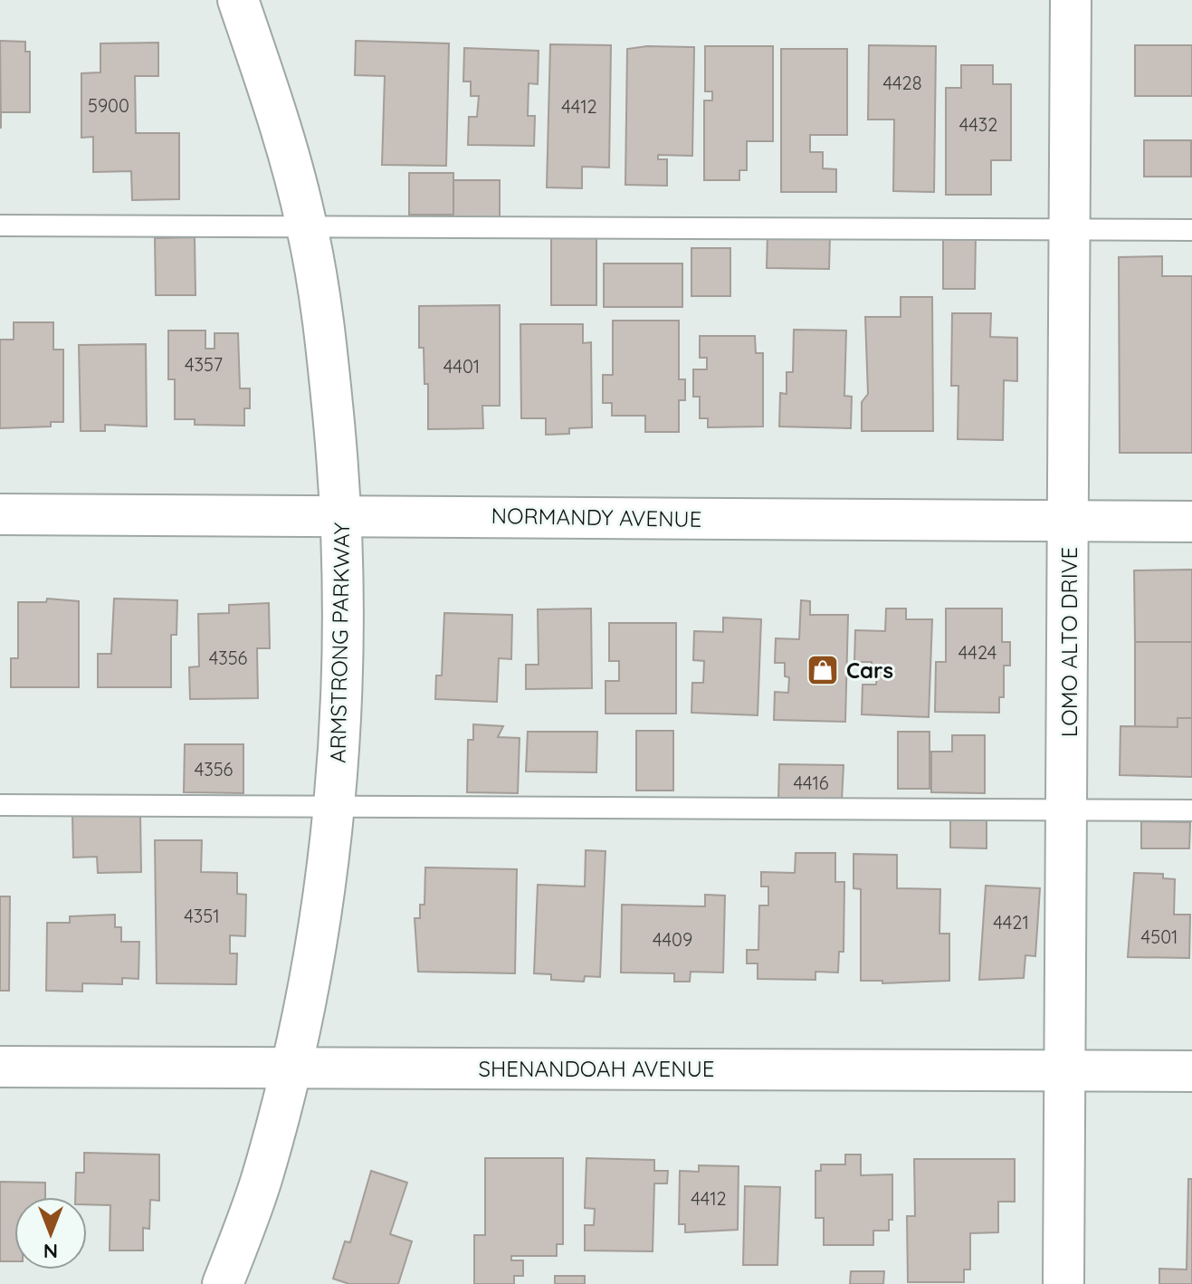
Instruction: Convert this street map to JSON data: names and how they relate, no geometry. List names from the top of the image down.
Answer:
{
  "streets": {
    "street": [
      "NORMANDY AVENUE",
      "LOMO ALTO DRIVE",
      "ARMSTRONG PARKWAY",
      "SHENANDOAH AVENUE"
    ]
  },
  "crossings": [
    ["NORMANDY AVENUE", "LOMO ALTO DRIVE"],
    ["NORMANDY AVENUE", "ARMSTRONG PARKWAY"],
    ["LOMO ALTO DRIVE", "SHENANDOAH AVENUE"],
    ["ARMSTRONG PARKWAY", "SHENANDOAH AVENUE"]
  ],
  "places": {
    "shop": ["Cars"]
  },
  "house_numbers": [
    "4428",
    "5900",
    "4412",
    "4432",
    "4357",
    "4401",
    "4424",
    "4356",
    "4356",
    "4416",
    "4351",
    "4421",
    "4501",
    "4409",
    "4412"
  ],
  "north": "bottom"
}
